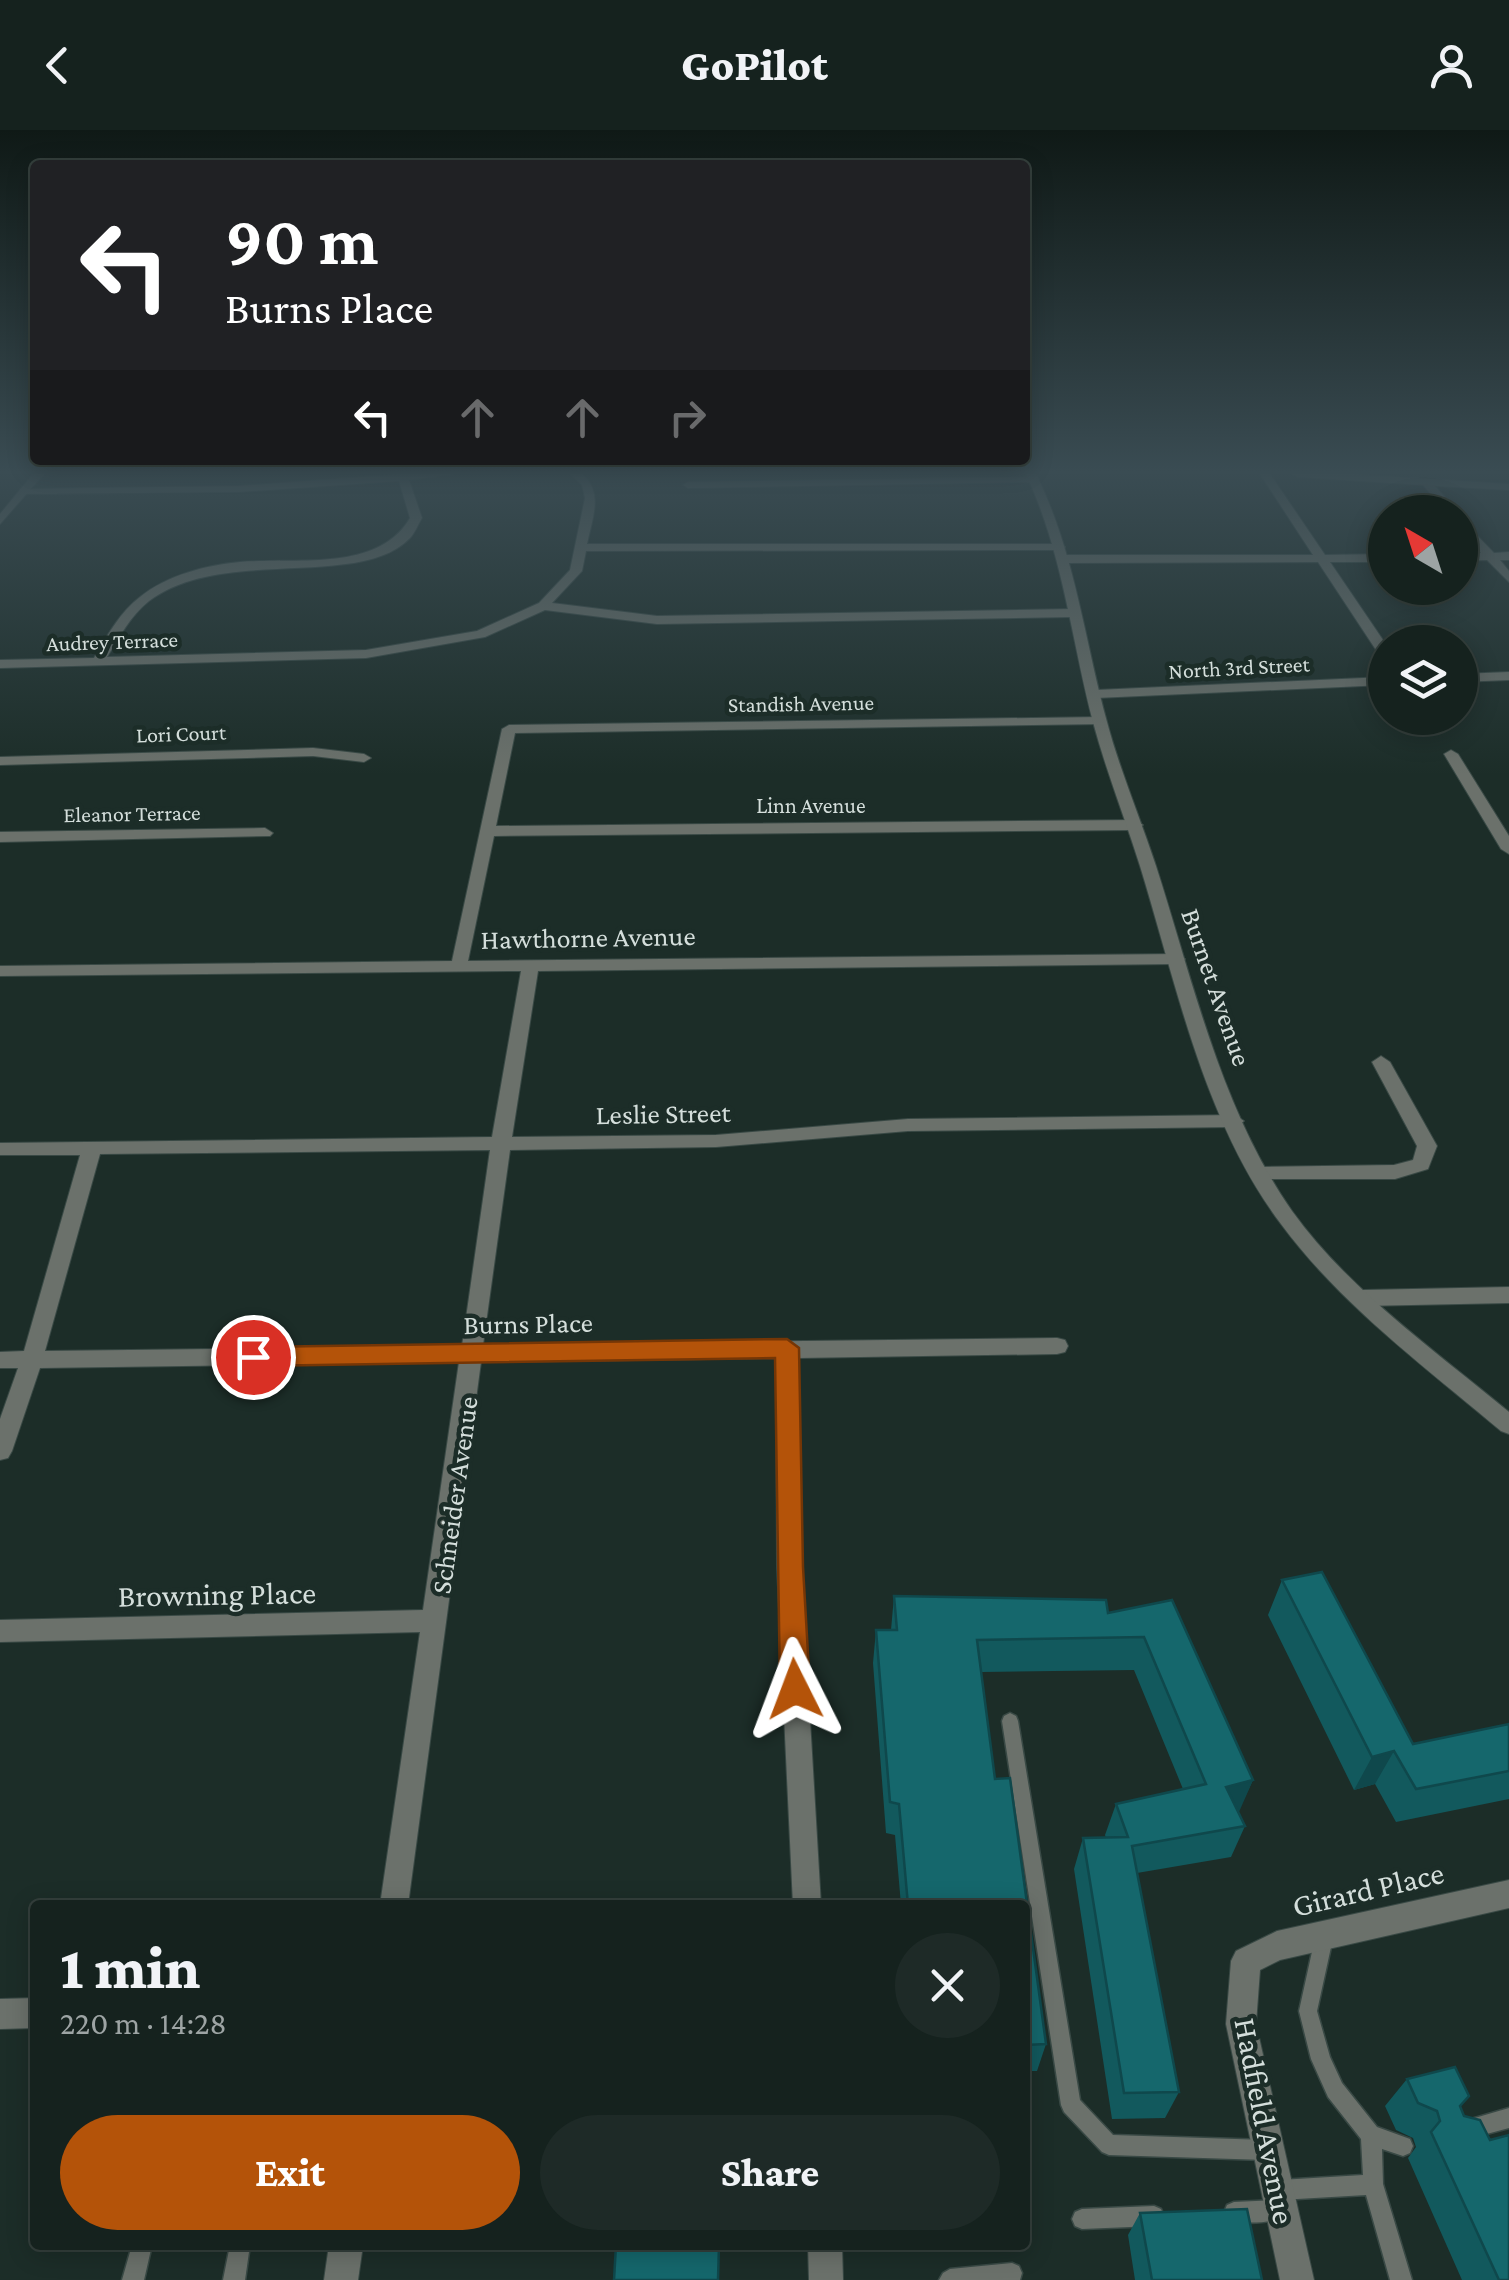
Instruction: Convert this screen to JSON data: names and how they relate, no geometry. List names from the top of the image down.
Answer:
{
  "streets": {
    "street": [
      "Audrey Terrace",
      "North 3rd Street",
      "Standish Avenue",
      "Lori Court",
      "Linn Avenue",
      "Eleanor Terrace",
      "Hawthorne Avenue",
      "Burnet Avenue",
      "Leslie Street",
      "Burns Place",
      "Schneider Avenue",
      "Browning Place",
      "Girard Place",
      "Hadfield Avenue"
    ]
  },
  "crossings": [
    ["North 3rd Street", "Burnet Avenue"],
    ["Standish Avenue", "Linn Avenue"],
    ["Standish Avenue", "Burnet Avenue"],
    ["Linn Avenue", "Burnet Avenue"],
    ["Hawthorne Avenue", "Burnet Avenue"],
    ["Hawthorne Avenue", "Schneider Avenue"],
    ["Burnet Avenue", "Leslie Street"],
    ["Leslie Street", "Schneider Avenue"],
    ["Burns Place", "Schneider Avenue"],
    ["Schneider Avenue", "Browning Place"],
    ["Girard Place", "Hadfield Avenue"]
  ],
  "north": "top left",
  "page": {
    "header": "GoPilot",
    "turn": ["90 m", "Burns Place"],
    "heading": ["1 min", "220 m · 14:28"],
    "buttons": ["Exit", "Share"]
  }
}
